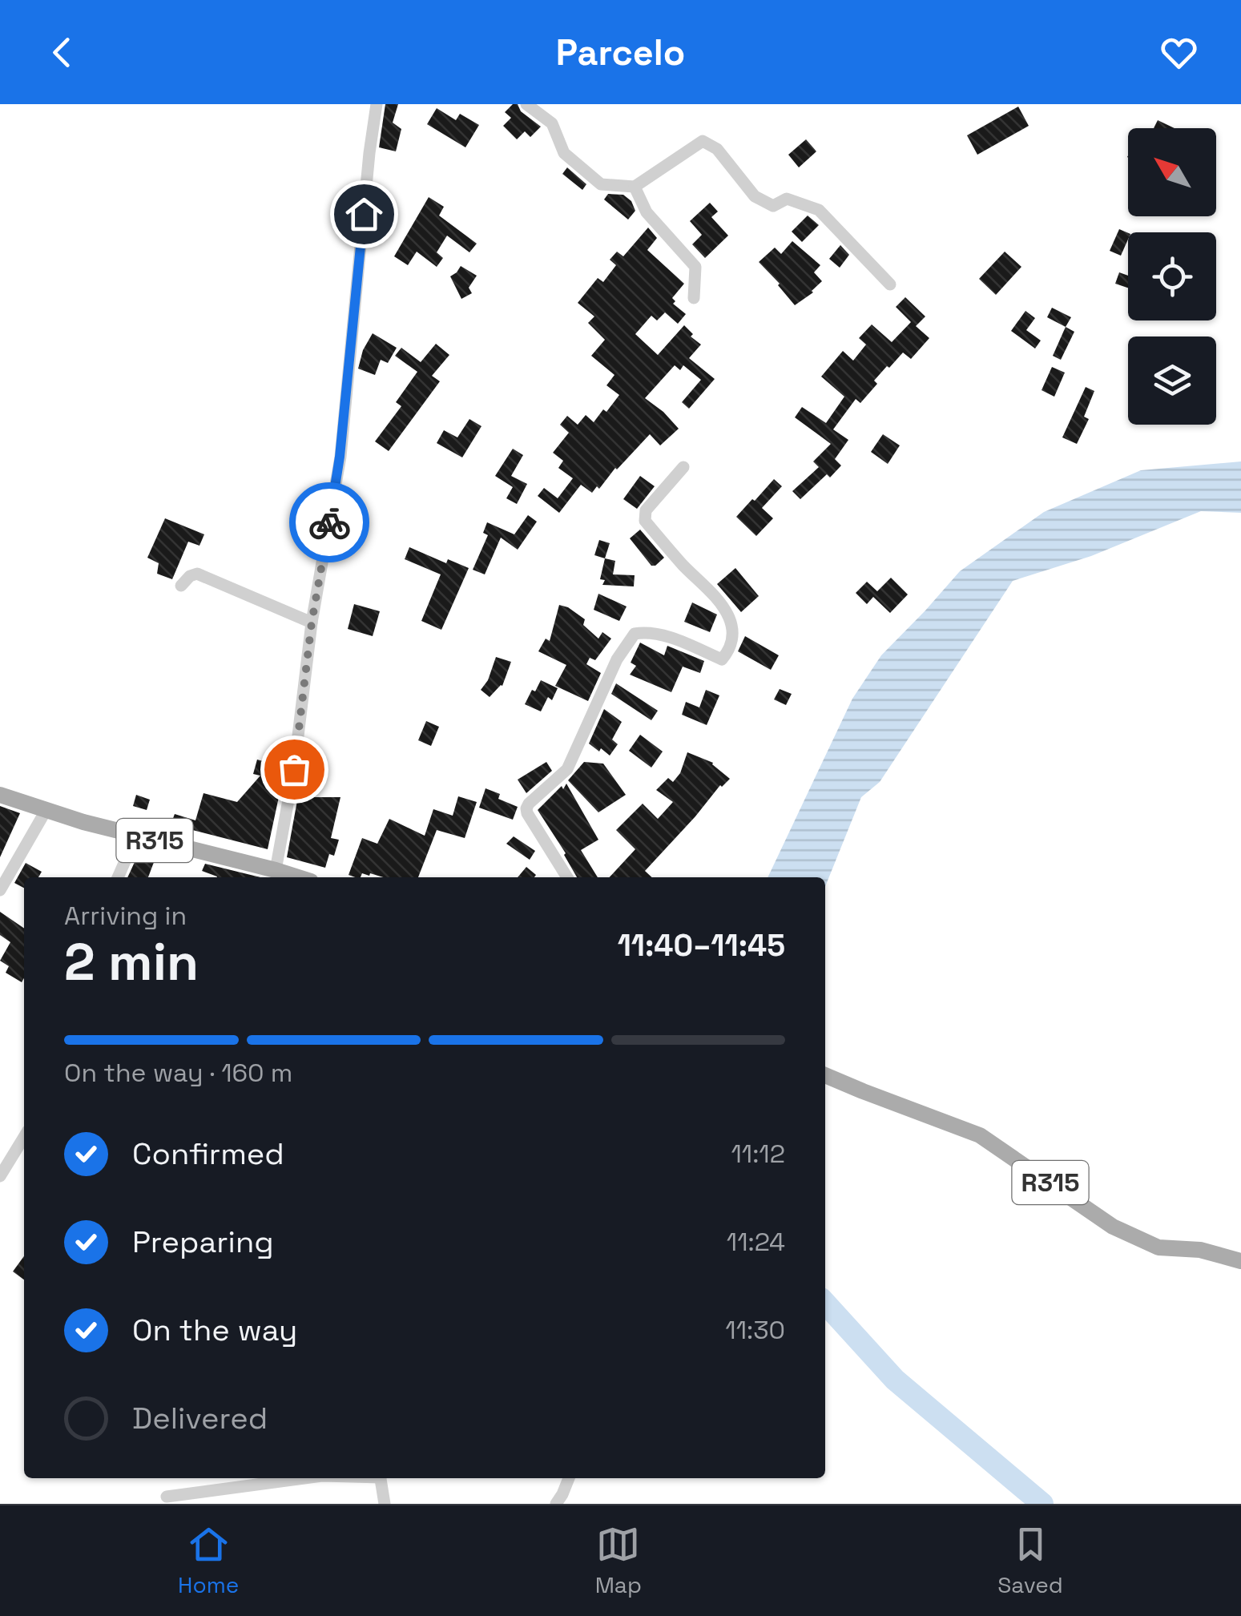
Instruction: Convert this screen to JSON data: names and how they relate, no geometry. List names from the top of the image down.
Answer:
{
  "streets": {
    "main road": ["R315"]
  },
  "north": "top left",
  "page": {
    "header": "Parcelo",
    "heading": ["2 min", "Arriving in", "11:40–11:45"],
    "bar": "On the way · 160 m",
    "list": [
      ["Confirmed", "11:12"],
      ["Preparing", "11:24"],
      ["On the way", "11:30"],
      "Delivered"
    ],
    "tabs": ["Home", "Map", "Saved"]
  }
}
